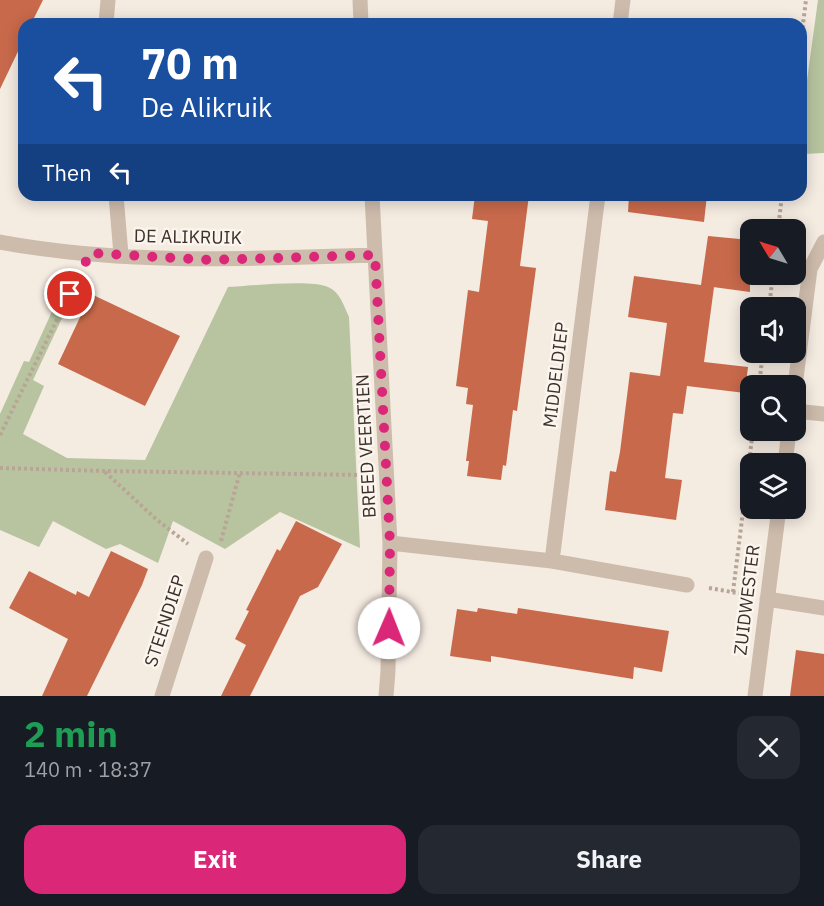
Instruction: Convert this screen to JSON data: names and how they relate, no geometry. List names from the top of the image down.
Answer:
{
  "streets": {
    "street": [
      "DE ALIKRUIK",
      "MIDDELDIEP",
      "BREED VEERTIEN",
      "ZUIDWESTER",
      "STEENDIEP"
    ]
  },
  "crossings": [
    ["DE ALIKRUIK", "BREED VEERTIEN"]
  ],
  "north": "top left",
  "page": {
    "turn": ["70 m", "De Alikruik"],
    "then": "Then",
    "heading": ["2 min", "140 m · 18:37"],
    "buttons": ["Exit", "Share"]
  }
}
